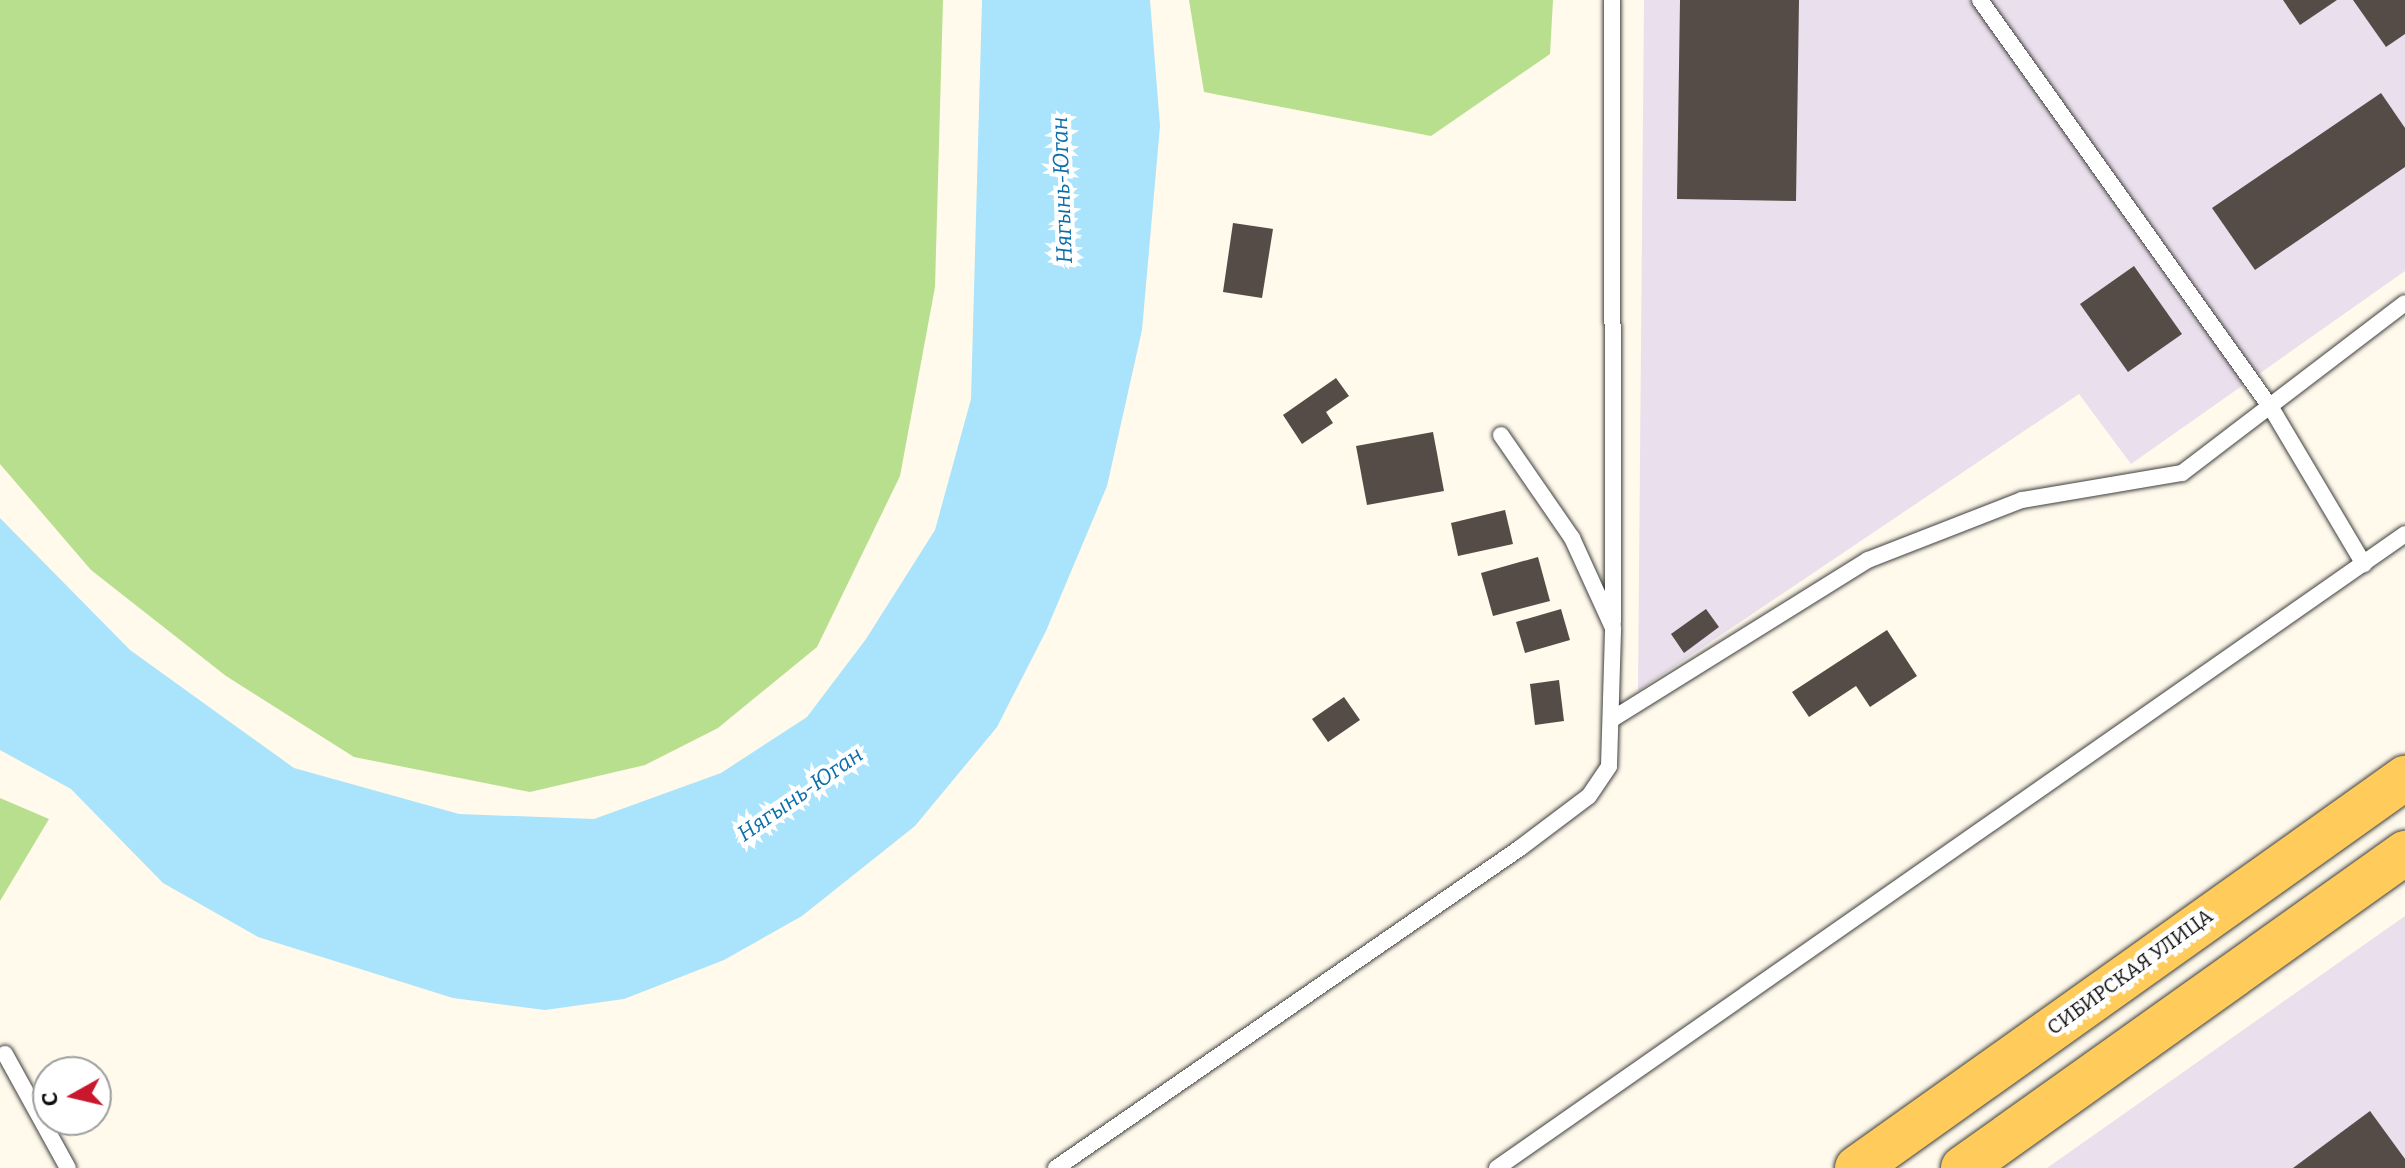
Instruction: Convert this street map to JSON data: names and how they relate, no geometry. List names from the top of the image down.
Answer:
{
  "streets": {
    "main road": ["СИБИРСКАЯ УЛИЦА"]
  },
  "water": ["Нягынь-Юган"],
  "north": "left"
}
